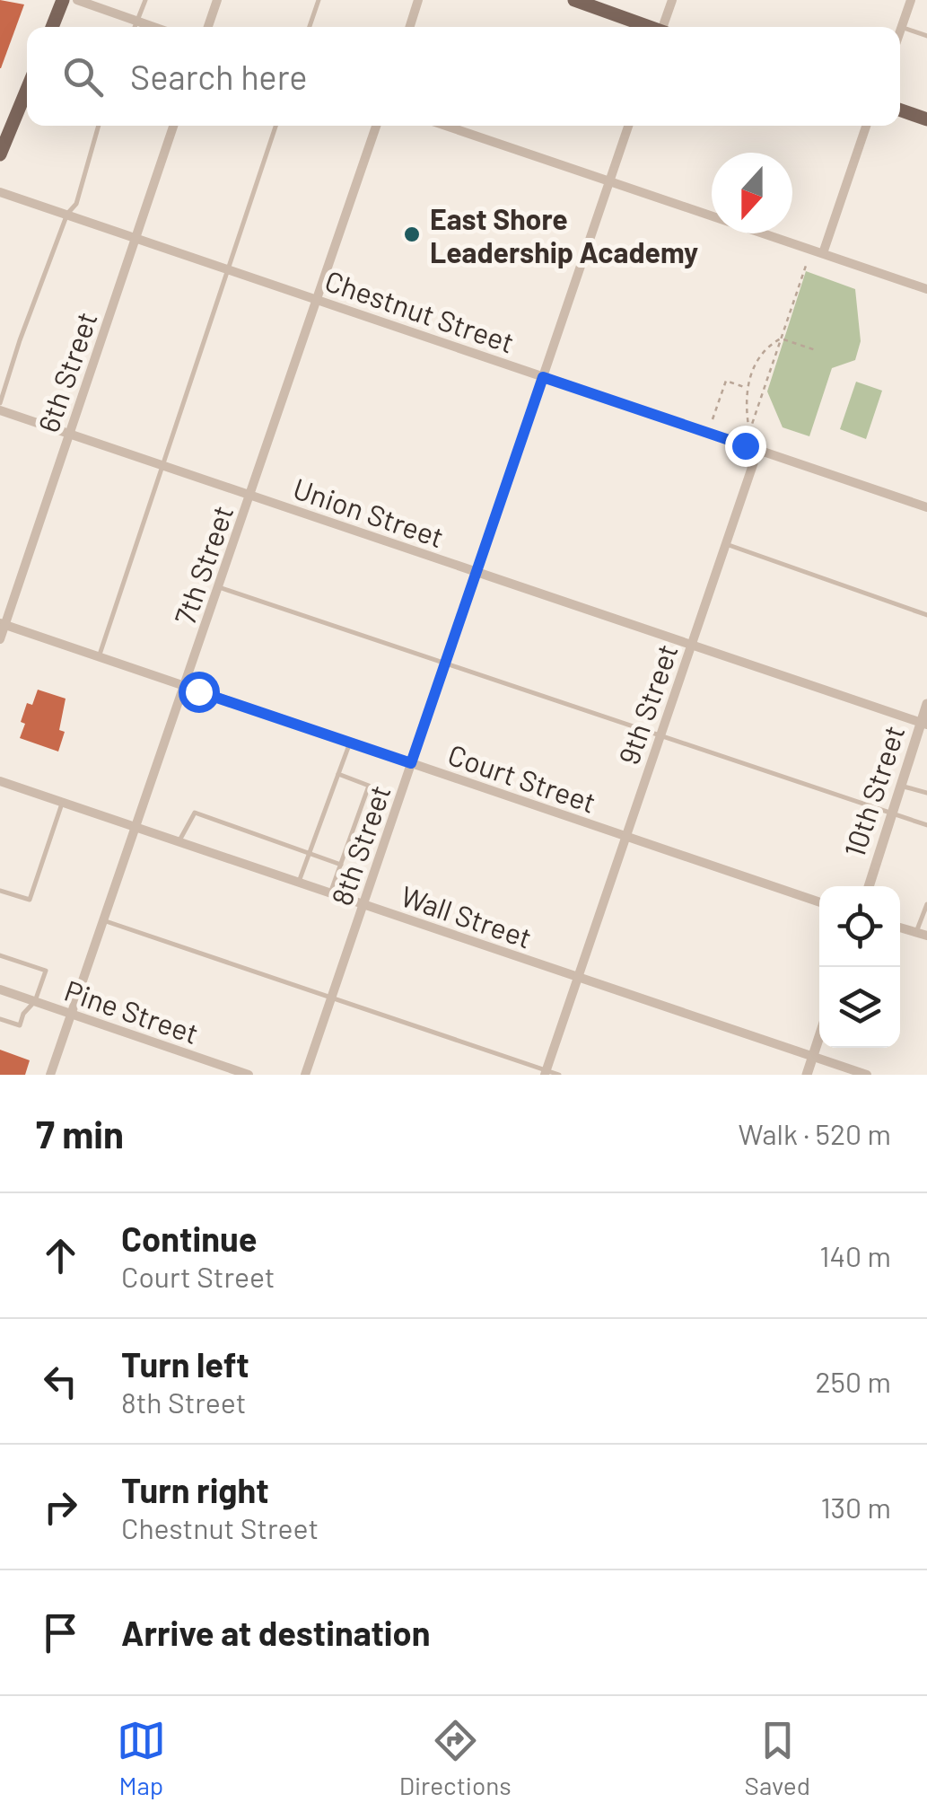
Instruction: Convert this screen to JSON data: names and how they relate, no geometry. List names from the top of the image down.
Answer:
{
  "streets": {
    "street": [
      "Chestnut Street",
      "6th Street",
      "Union Street",
      "7th Street",
      "9th Street",
      "Court Street",
      "10th Street",
      "8th Street",
      "Wall Street",
      "Pine Street"
    ]
  },
  "crossings": [
    ["Chestnut Street", "6th Street"],
    ["Chestnut Street", "7th Street"],
    ["Chestnut Street", "9th Street"],
    ["Chestnut Street", "8th Street"],
    ["6th Street", "Union Street"],
    ["6th Street", "Court Street"],
    ["Union Street", "7th Street"],
    ["Union Street", "9th Street"],
    ["Union Street", "10th Street"],
    ["Union Street", "8th Street"],
    ["7th Street", "Court Street"],
    ["7th Street", "Wall Street"],
    ["7th Street", "Pine Street"],
    ["9th Street", "Court Street"],
    ["9th Street", "Wall Street"],
    ["Court Street", "8th Street"],
    ["8th Street", "Wall Street"]
  ],
  "places": ["East Shore Leadership Academy"],
  "north": "bottom",
  "page": {
    "search": "Search here",
    "heading": ["7 min", "Walk · 520 m"],
    "list": [
      ["Continue", "Court Street", "140 m"],
      ["Turn left", "8th Street", "250 m"],
      ["Turn right", "Chestnut Street", "130 m"],
      "Arrive at destination"
    ],
    "nav": ["Map", "Directions", "Saved"]
  }
}
